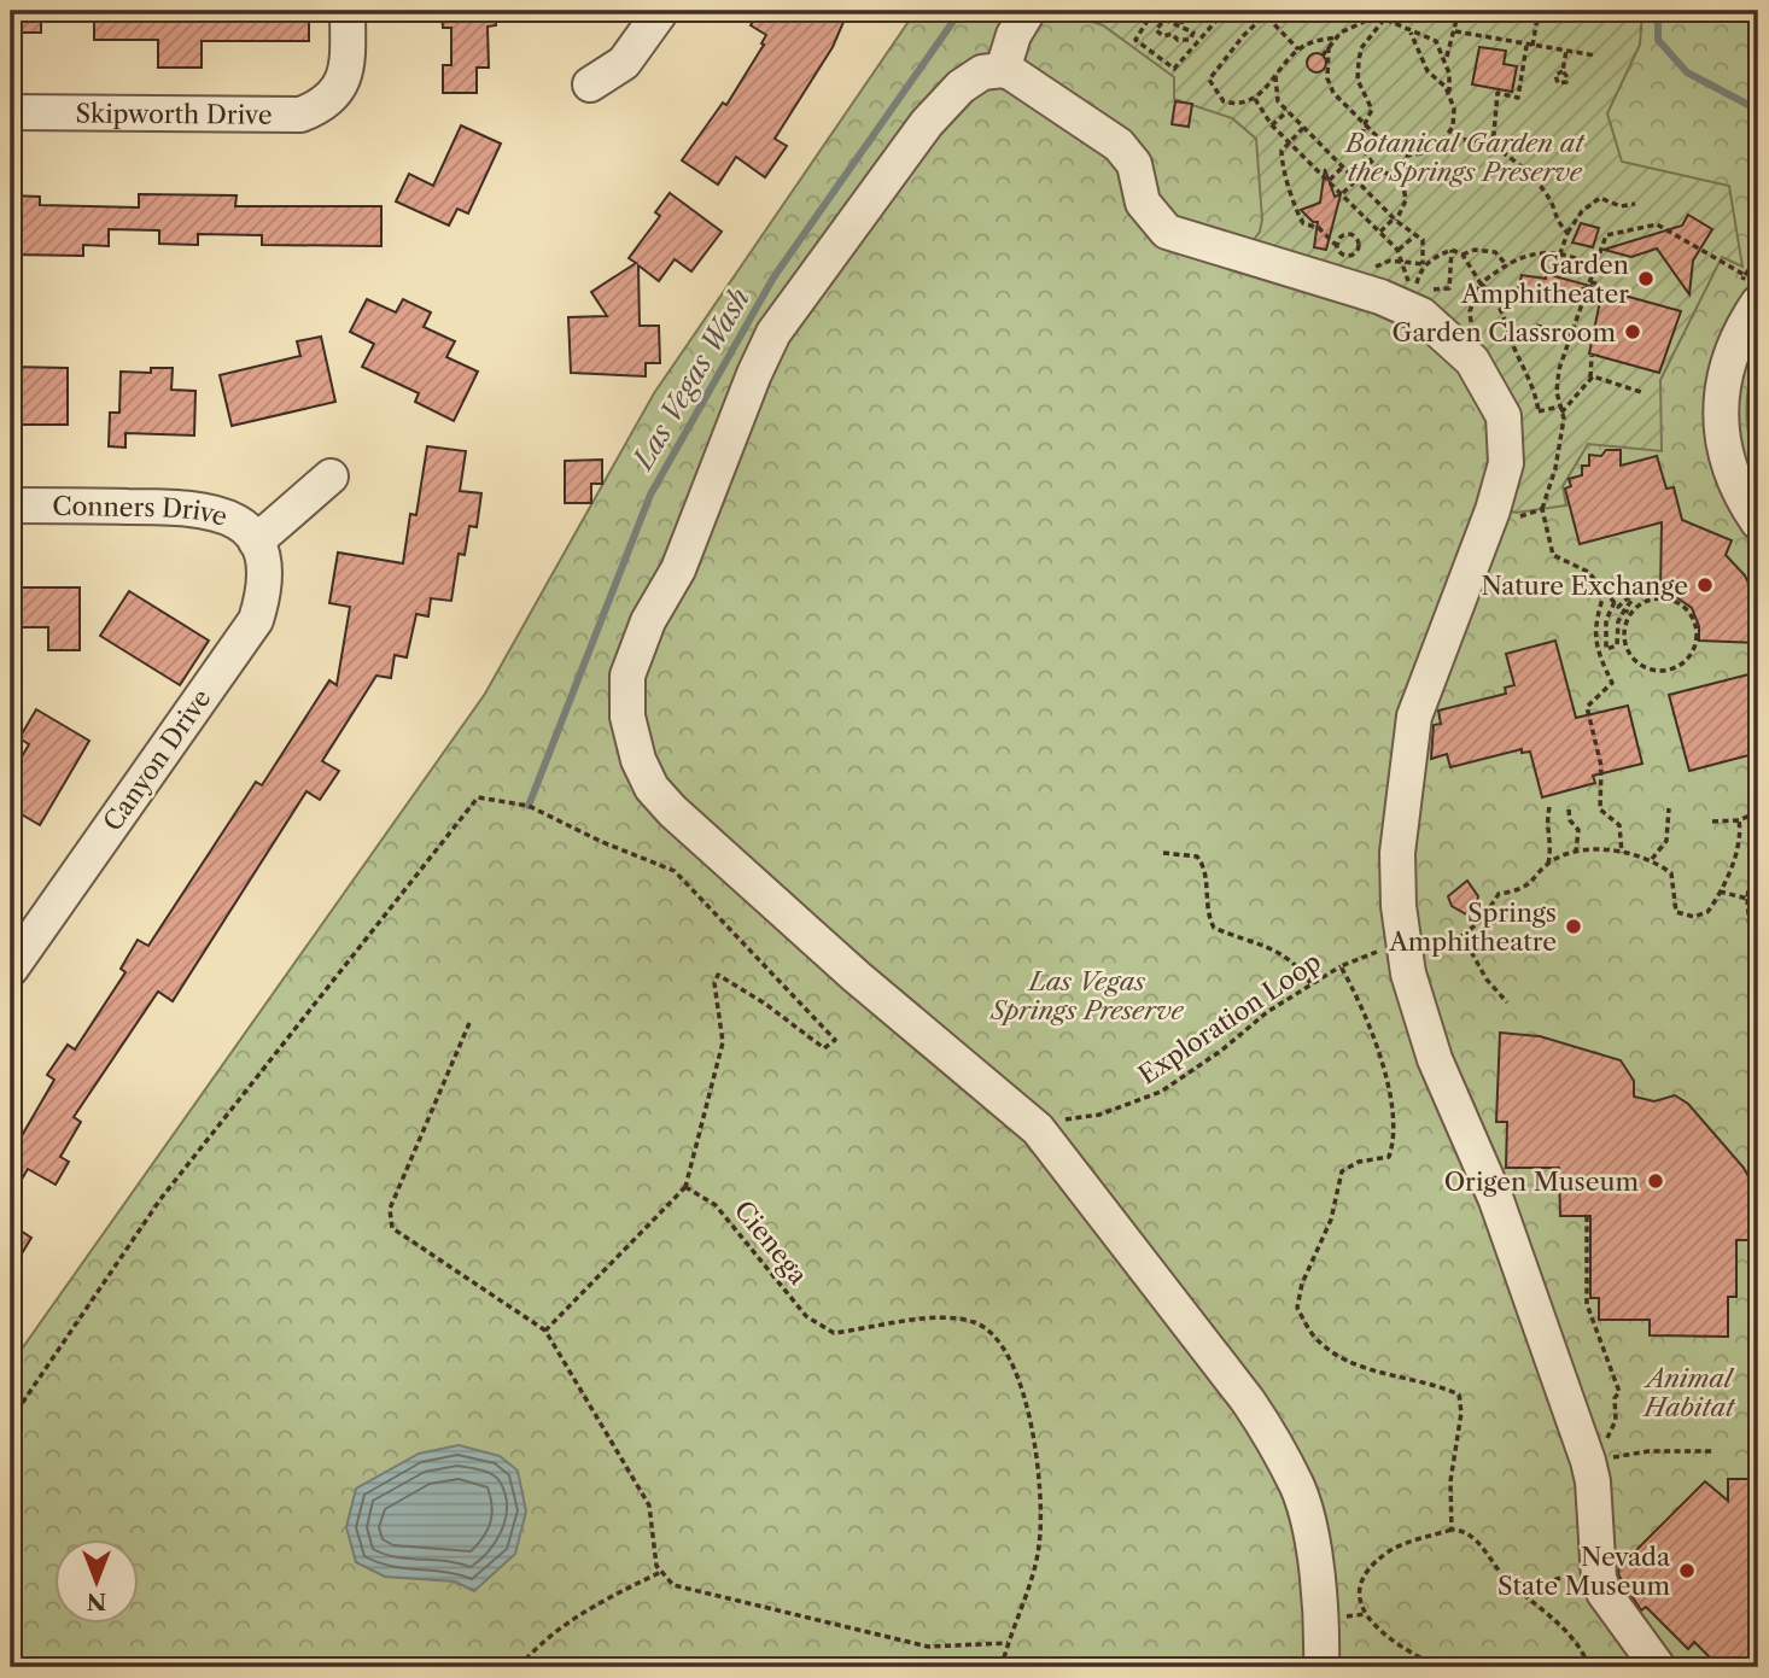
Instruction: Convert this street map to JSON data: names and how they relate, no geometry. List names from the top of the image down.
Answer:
{
  "streets": {
    "street": ["Skipworth Drive", "Conners Drive", "Canyon Drive"],
    "path": ["Exploration Loop", "Cienega"]
  },
  "crossings": [
    ["Conners Drive", "Canyon Drive"]
  ],
  "water": ["Las Vegas Wash"],
  "parks": ["Botanical Garden at the Springs Preserve", "Las Vegas Springs Preserve", "Animal Habitat"],
  "places": [
    "Garden Amphitheater",
    "Garden Classroom",
    "Nature Exchange",
    "Springs Amphitheatre",
    "Origen Museum",
    "Nevada State Museum"
  ],
  "north": "bottom"
}
